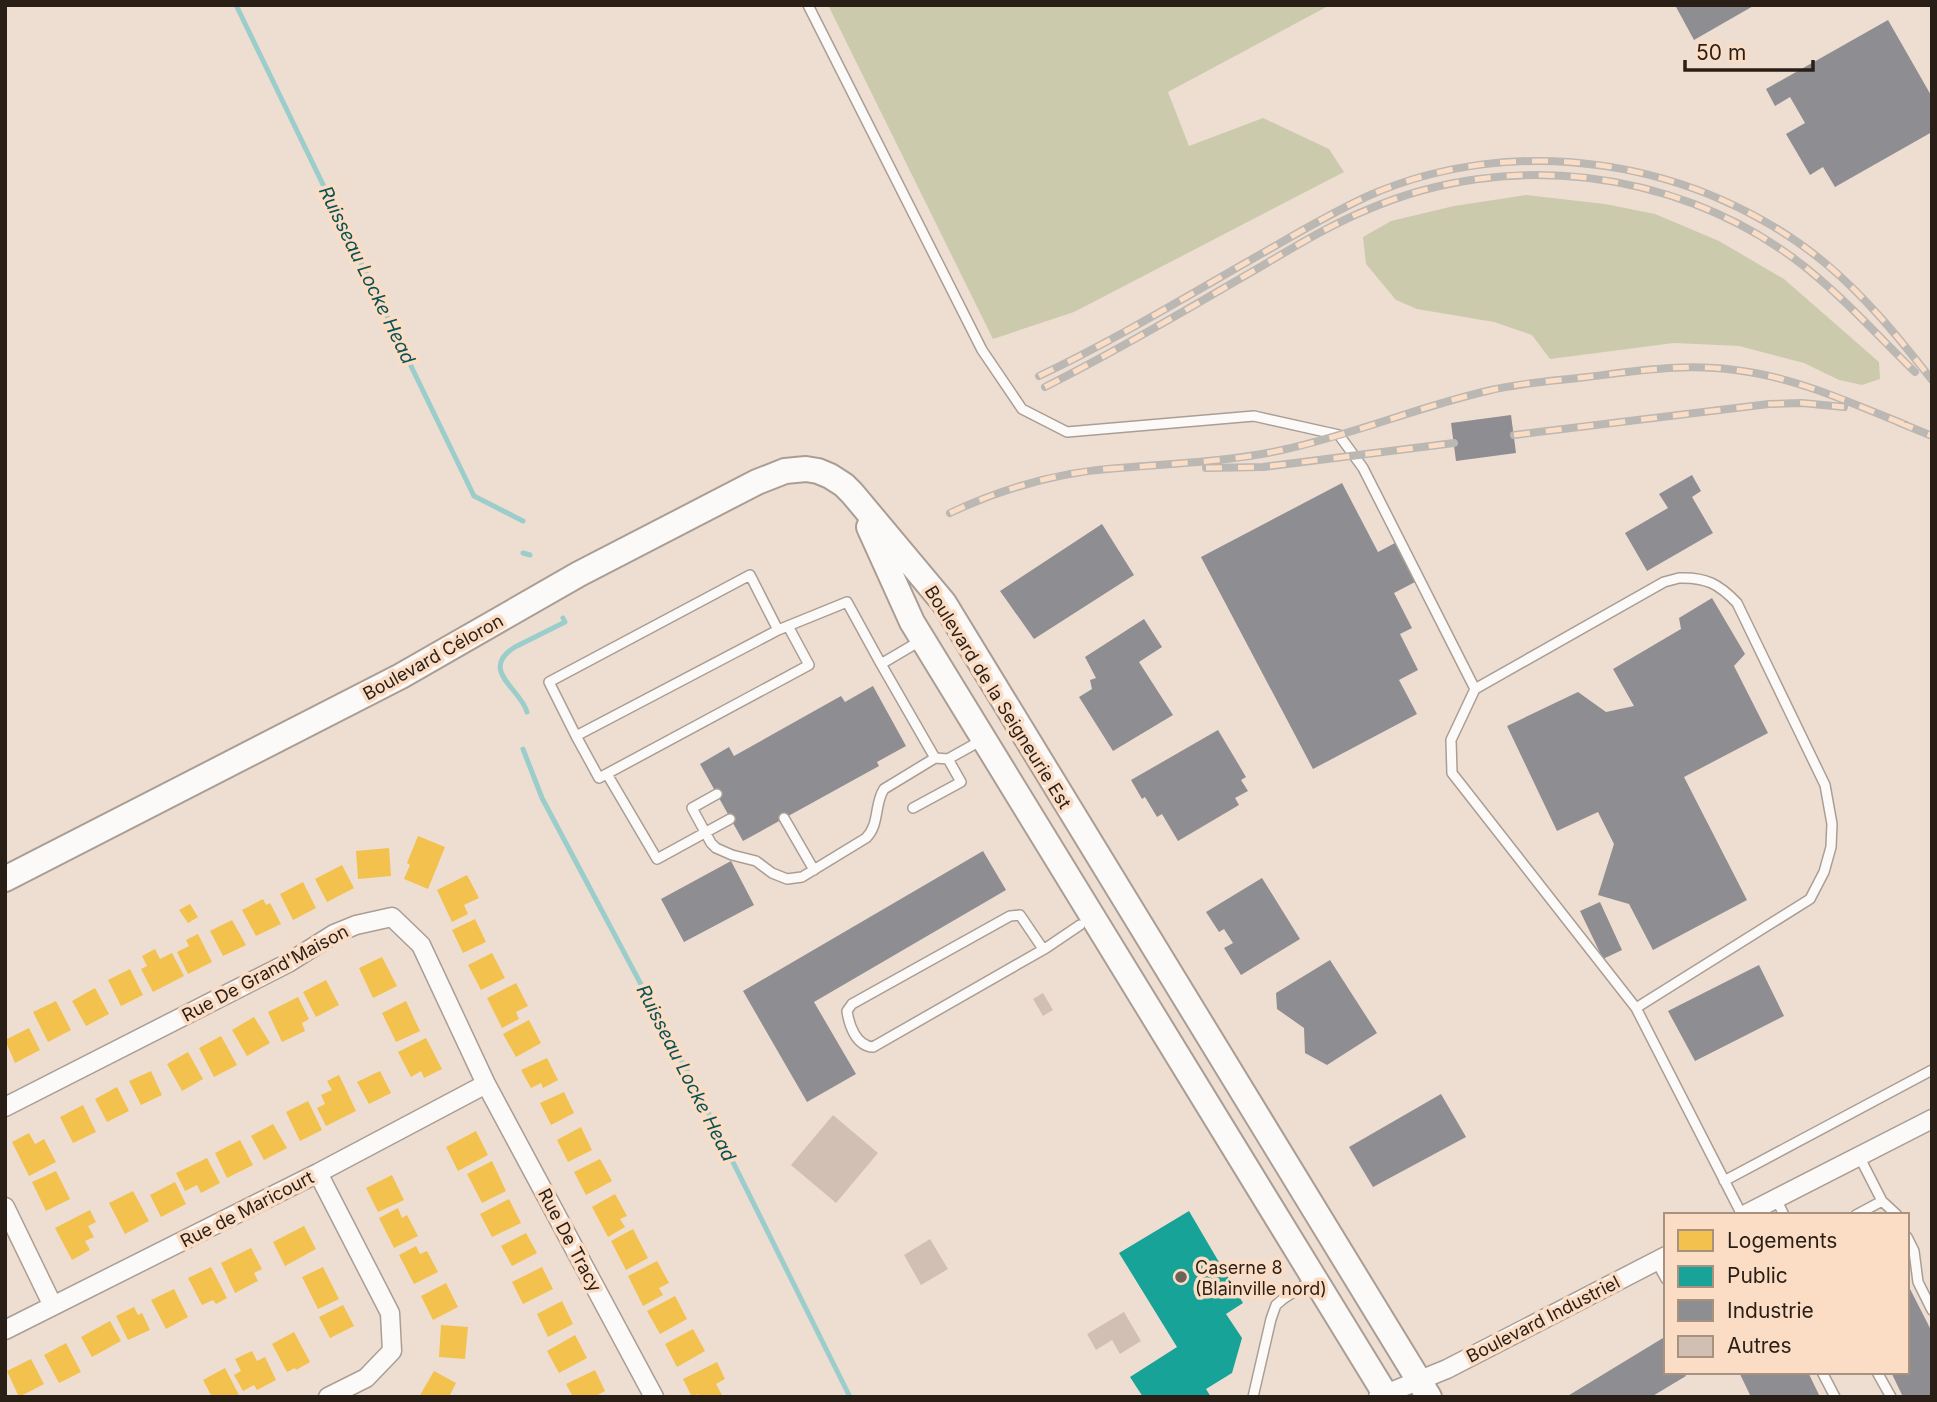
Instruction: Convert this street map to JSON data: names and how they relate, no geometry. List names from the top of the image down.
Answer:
{
  "streets": {
    "main road": ["Boulevard Céloron", "Boulevard de la Seigneurie Est"],
    "street": [
      "Rue De Grand'Maison",
      "Rue de Maricourt",
      "Rue De Tracy",
      "Boulevard Industriel"
    ]
  },
  "crossings": [
    ["Boulevard Céloron", "Boulevard de la Seigneurie Est"],
    ["Boulevard de la Seigneurie Est", "Boulevard Industriel"],
    ["Rue De Grand'Maison", "Rue de Maricourt"],
    ["Rue De Grand'Maison", "Rue De Tracy"],
    ["Rue de Maricourt", "Rue De Tracy"]
  ],
  "water": ["Ruisseau Locke Head"],
  "places": ["Caserne 8 (Blainville nord)"],
  "legend": [
    "Logements",
    "Public",
    "Industrie",
    "Autres"
  ],
  "scale_bar": "50 m"
}
